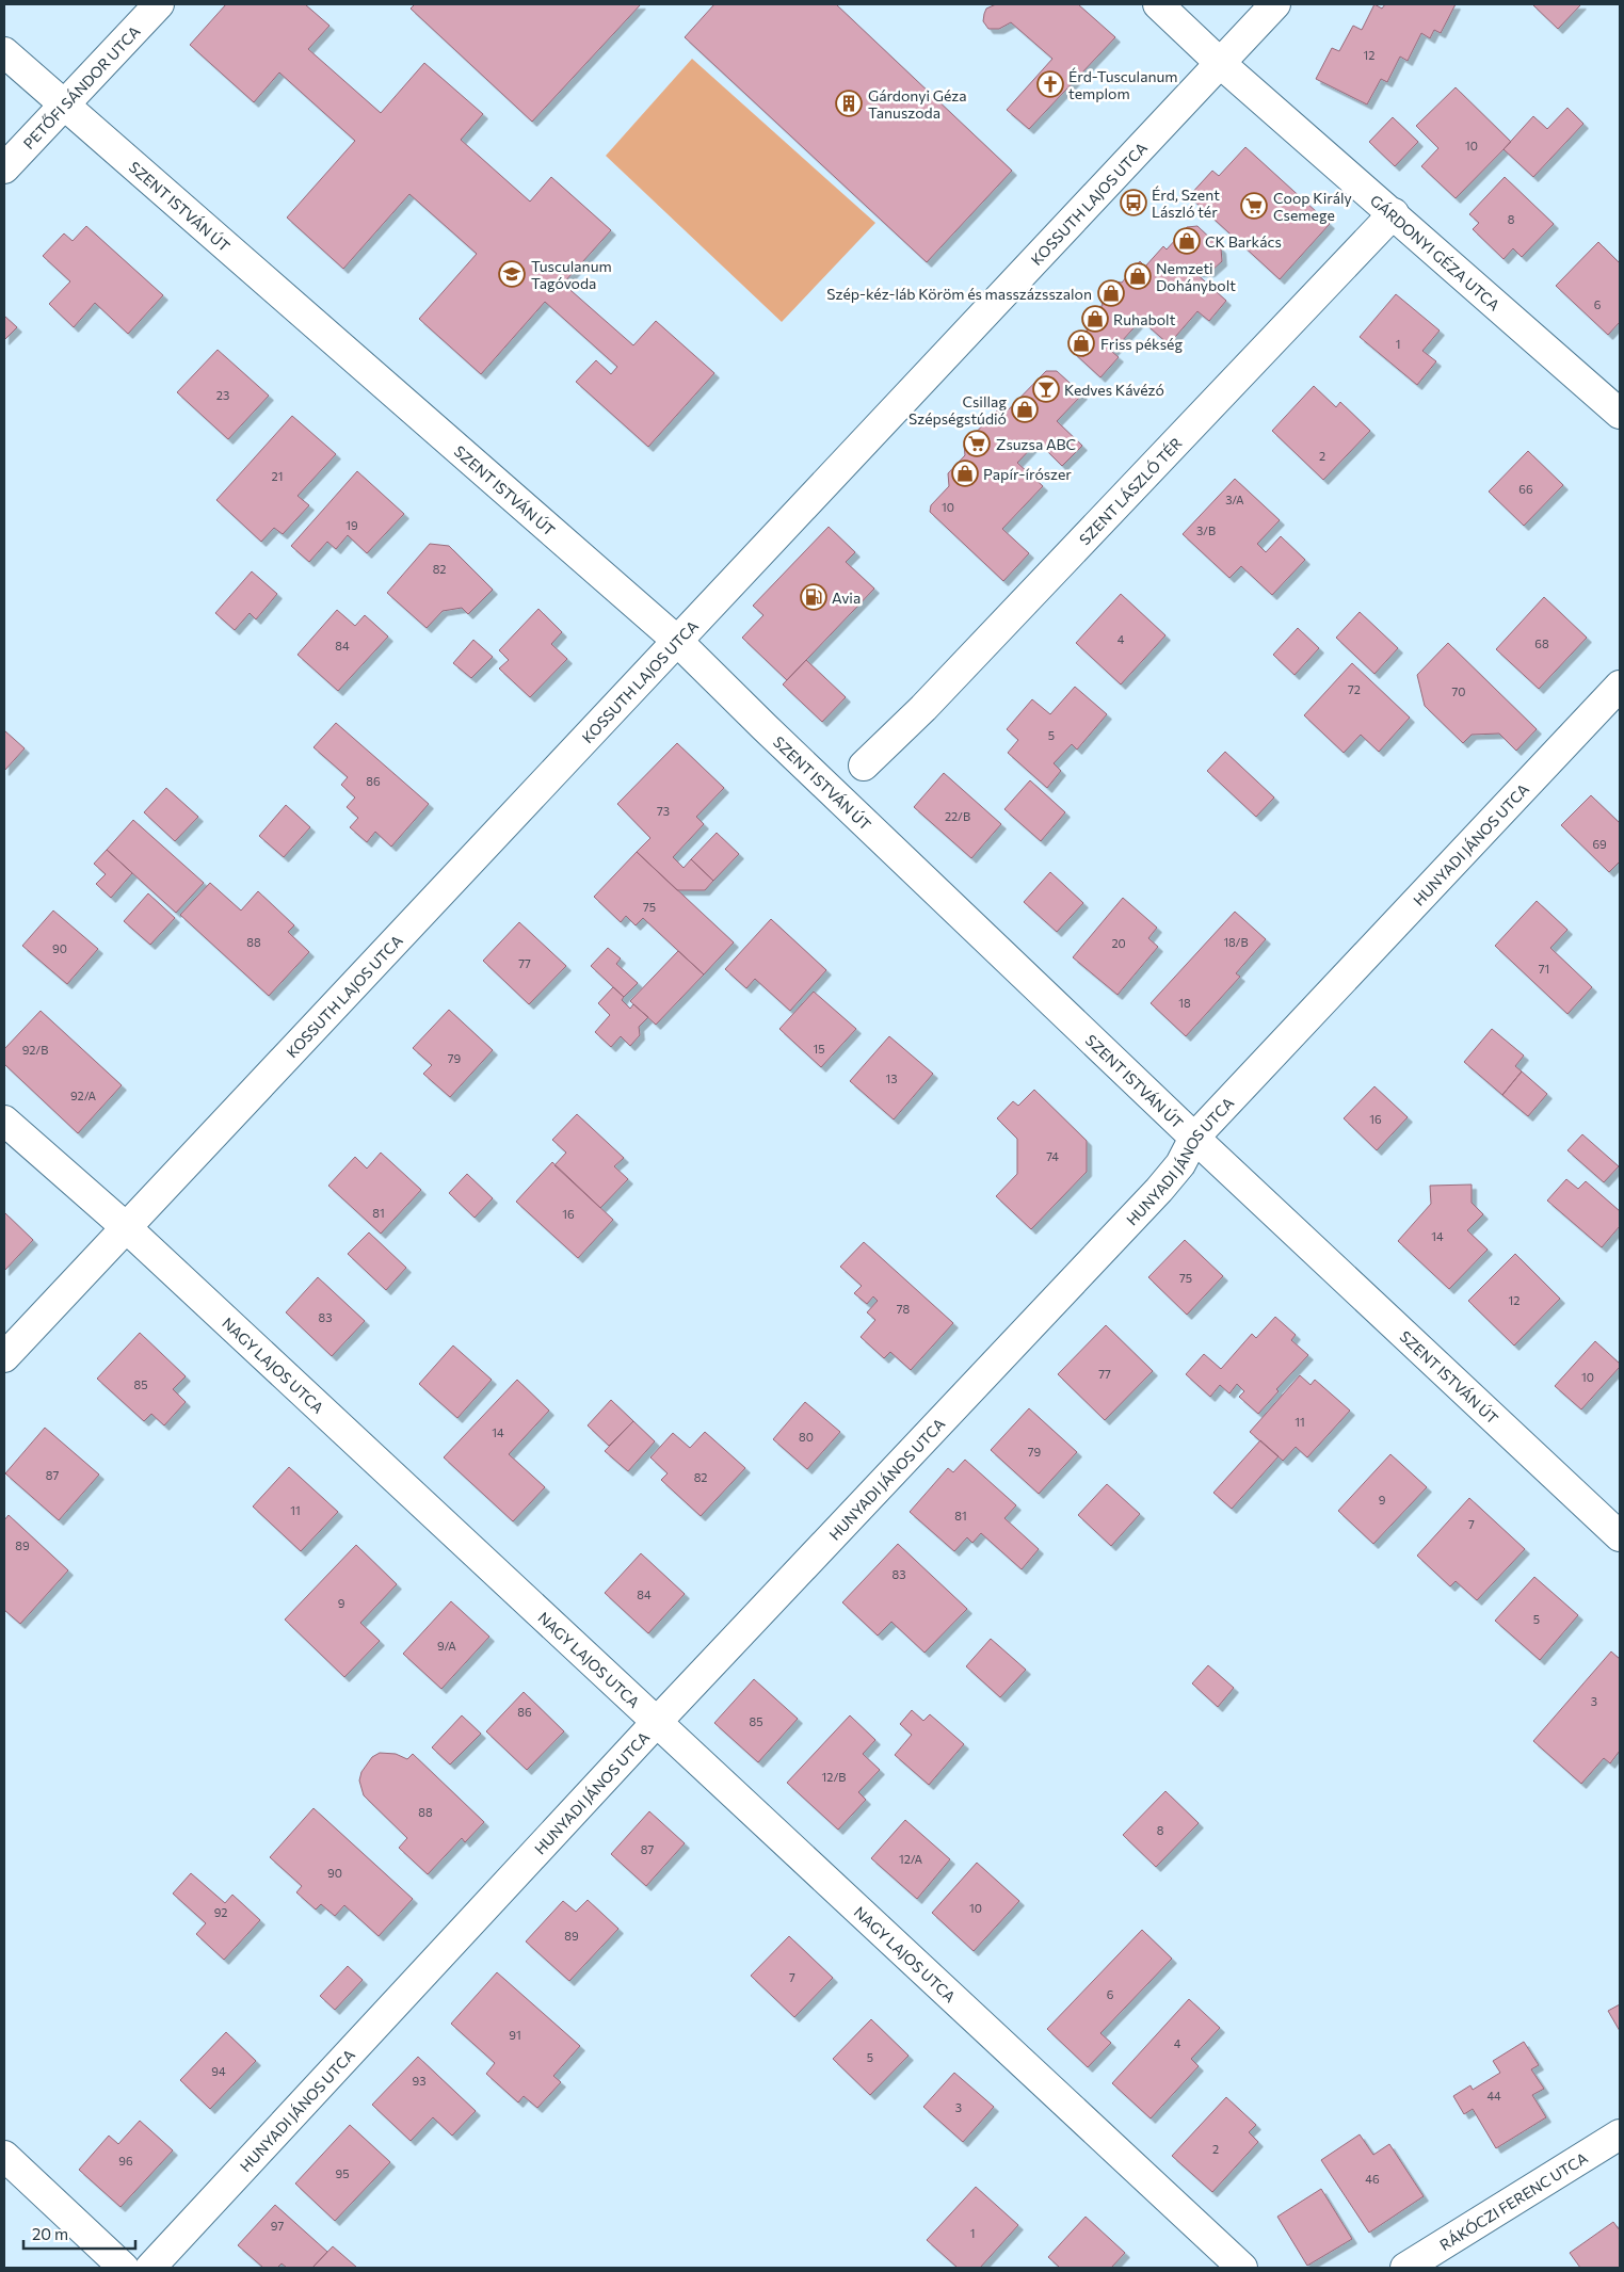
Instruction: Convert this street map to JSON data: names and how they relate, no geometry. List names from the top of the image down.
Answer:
{
  "streets": {
    "street": [
      "PETŐFI SÁNDOR UTCA",
      "KOSSUTH LAJOS UTCA",
      "SZENT ISTVÁN ÚT",
      "GÁRDONYI GÉZA UTCA",
      "SZENT LÁSZLÓ TÉR",
      "HUNYADI JÁNOS UTCA",
      "NAGY LAJOS UTCA",
      "RÁKÓCZI FERENC UTCA"
    ]
  },
  "crossings": [
    ["PETŐFI SÁNDOR UTCA", "SZENT ISTVÁN ÚT"],
    ["KOSSUTH LAJOS UTCA", "SZENT ISTVÁN ÚT"],
    ["KOSSUTH LAJOS UTCA", "GÁRDONYI GÉZA UTCA"],
    ["KOSSUTH LAJOS UTCA", "NAGY LAJOS UTCA"],
    ["SZENT ISTVÁN ÚT", "HUNYADI JÁNOS UTCA"],
    ["GÁRDONYI GÉZA UTCA", "SZENT LÁSZLÓ TÉR"],
    ["HUNYADI JÁNOS UTCA", "NAGY LAJOS UTCA"]
  ],
  "places": {
    "church": ["Érd-Tusculanum templom"],
    "building": ["Gárdonyi Géza Tanuszoda"],
    "bus stop": ["Érd, Szent László tér"],
    "supermarket": ["Coop Király Csemege", "Zsuzsa ABC"],
    "shop": [
      "CK Barkács",
      "Nemzeti Dohánybolt",
      "Szép-kéz-láb Köröm és masszázsszalon",
      "Ruhabolt",
      "Friss pékség",
      "Csillag Szépségstúdió",
      "Papír-írószer"
    ],
    "school or university": ["Tusculanum Tagóvoda"],
    "bar": ["Kedves Kávézó"],
    "fuel station": ["Avia"]
  },
  "house_numbers": [
    "12",
    "10",
    "8",
    "6",
    "1",
    "23",
    "2",
    "21",
    "66",
    "3/A",
    "10",
    "19",
    "3/B",
    "82",
    "4",
    "68",
    "84",
    "72",
    "70",
    "5",
    "86",
    "73",
    "22/B",
    "69",
    "75",
    "88",
    "18/B",
    "20",
    "90",
    "77",
    "71",
    "18",
    "15",
    "92/B",
    "79",
    "13",
    "92/A",
    "16",
    "74",
    "81",
    "16",
    "14",
    "75",
    "12",
    "78",
    "83",
    "77",
    "10",
    "85",
    "11",
    "14",
    "80",
    "79",
    "87",
    "82",
    "9",
    "11",
    "81",
    "7",
    "89",
    "83",
    "84",
    "9",
    "5",
    "9/A",
    "3",
    "86",
    "85",
    "12/B",
    "88",
    "8",
    "87",
    "12/A",
    "90",
    "10",
    "92",
    "89",
    "7",
    "6",
    "91",
    "4",
    "5",
    "94",
    "93",
    "44",
    "3",
    "2",
    "96",
    "95",
    "46",
    "97",
    "1"
  ],
  "scale_bar": "20 m"
}
